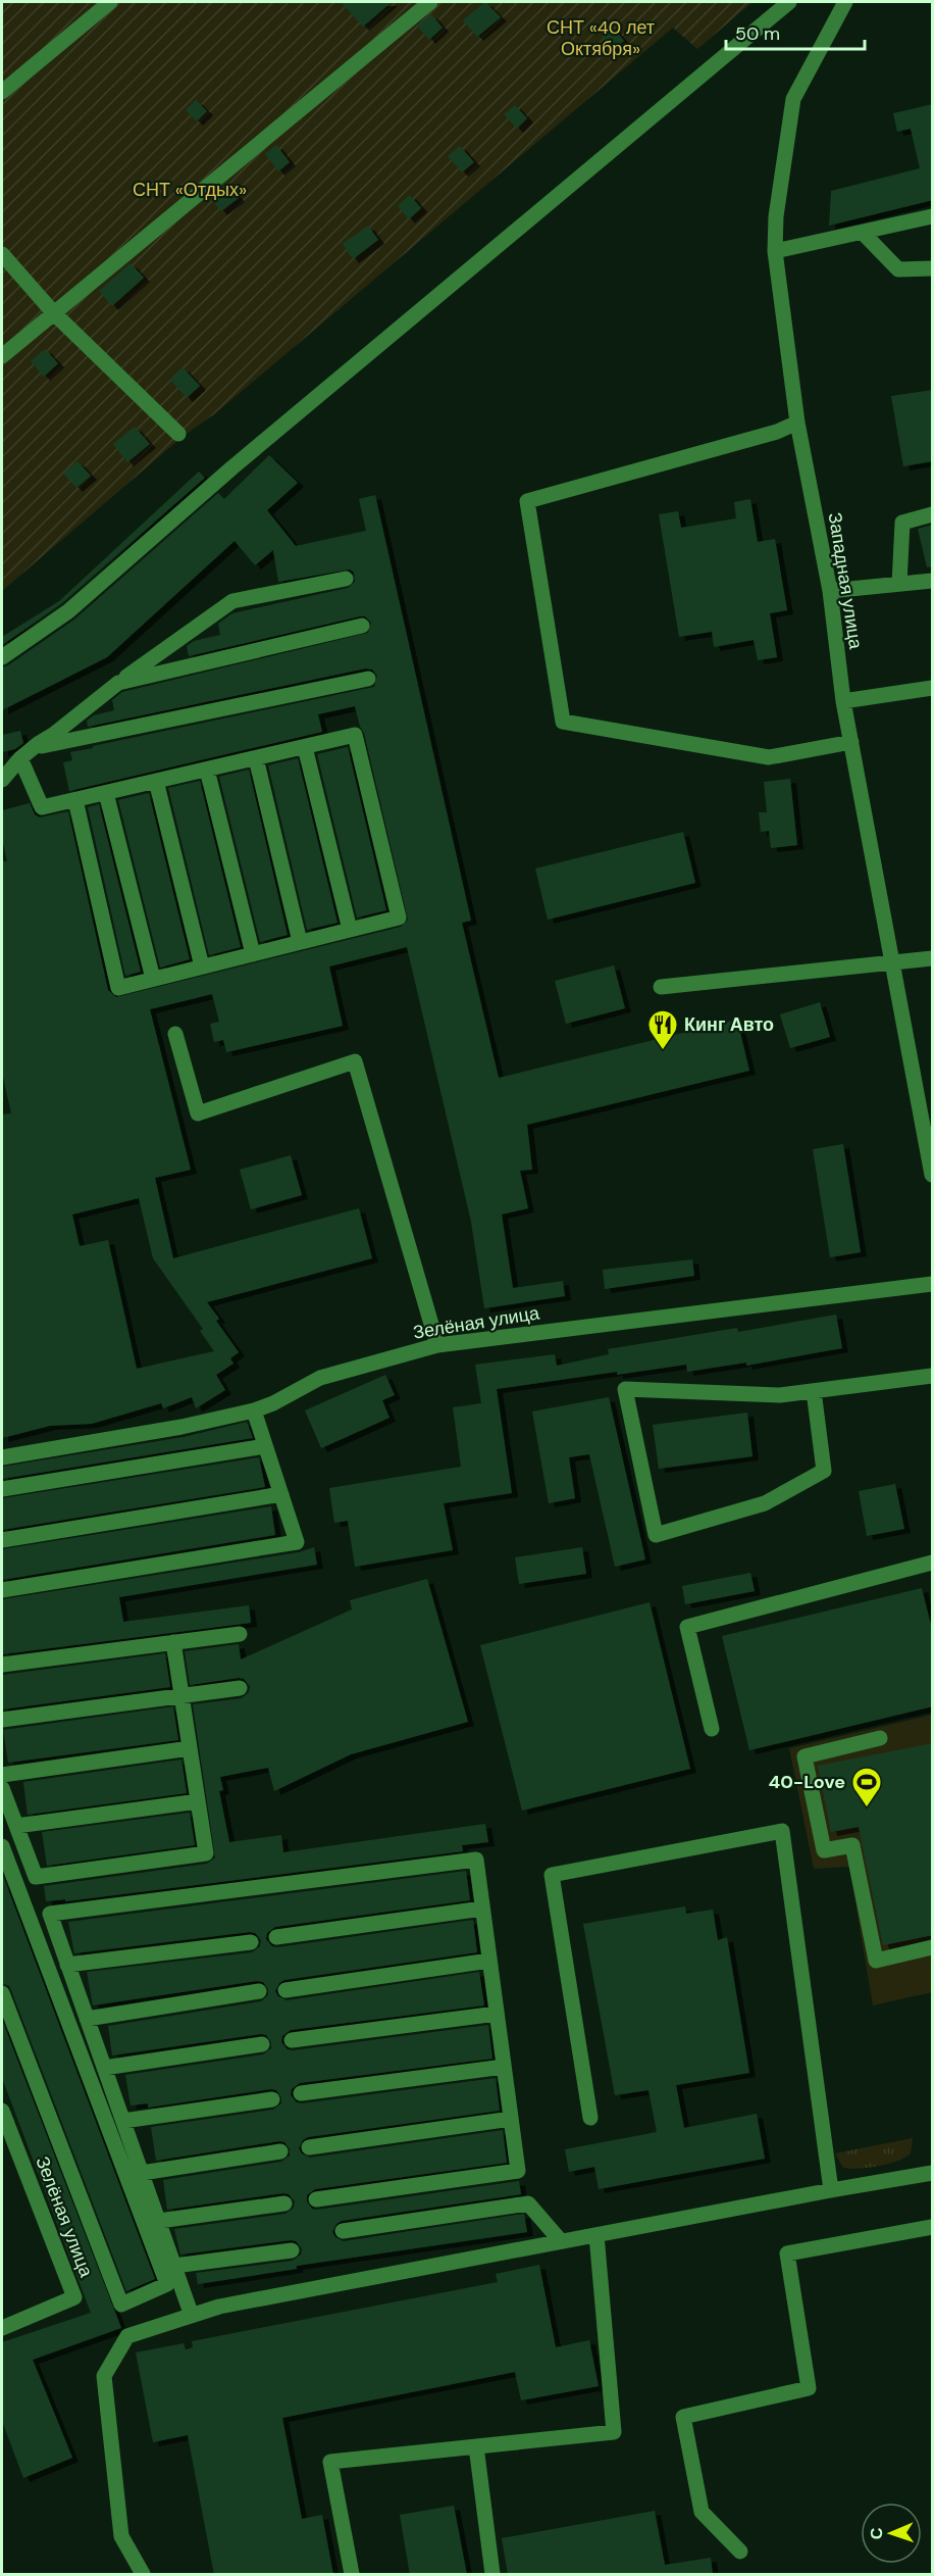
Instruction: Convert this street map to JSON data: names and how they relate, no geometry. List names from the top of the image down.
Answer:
{
  "streets": {
    "street": ["Западная улица", "Зелёная улица"]
  },
  "parks": ["СНТ «40 лет Октября»", "СНТ «Отдых»"],
  "places": {
    "restaurant": ["Кинг Авто"],
    "sports": ["40-Love"]
  },
  "scale_bar": "50 m",
  "north": "left"
}
